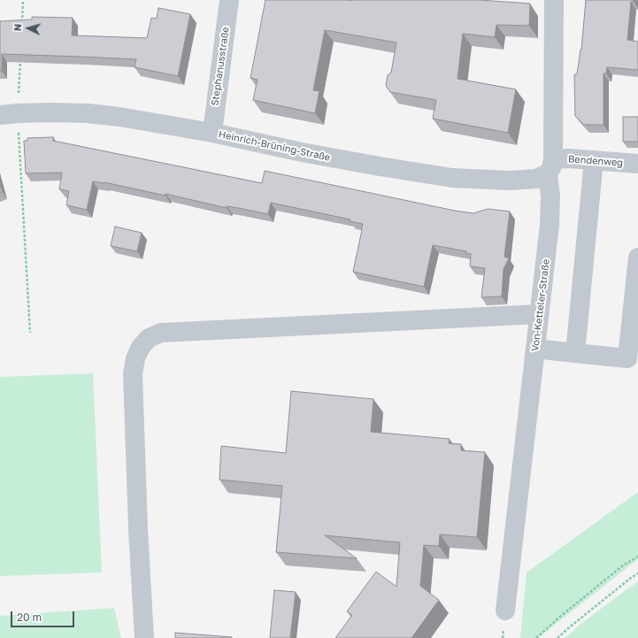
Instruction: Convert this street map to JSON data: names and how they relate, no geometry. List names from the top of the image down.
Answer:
{
  "streets": {
    "street": [
      "Stephanusstraße",
      "Heinrich-Brüning-Straße",
      "Bendenweg",
      "Von-Ketteler-Straße"
    ]
  },
  "crossings": [
    ["Stephanusstraße", "Heinrich-Brüning-Straße"],
    ["Heinrich-Brüning-Straße", "Bendenweg"],
    ["Heinrich-Brüning-Straße", "Von-Ketteler-Straße"],
    ["Bendenweg", "Von-Ketteler-Straße"]
  ],
  "scale_bar": "20 m",
  "north": "left"
}
